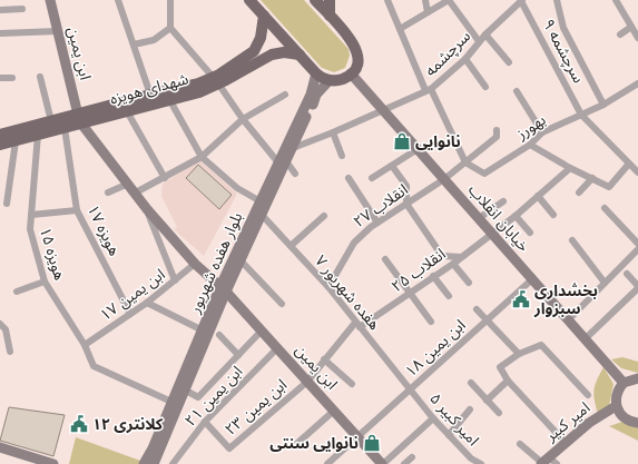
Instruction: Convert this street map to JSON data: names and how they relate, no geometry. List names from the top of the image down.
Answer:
{
  "streets": {
    "main road": [
      "ابن یمین",
      "شهدای هویزه",
      "خیابان انقلاب",
      "بلوار هفده شهریور",
      "امیر کبیر"
    ],
    "street": [
      "سرچشمه ۹",
      "سرچشمه",
      "بهورز",
      "انقلاب ۲۷",
      "هویزه ۱۷",
      "هویزه ۱۵",
      "انقلاب ۲۵",
      "هفده شهریور ۷",
      "ابن یمین ۱۷",
      "ابن یمین ۱۸",
      "ابن یمین ۲۱",
      "ابن یمین ۲۳",
      "امیر کبیر ۵"
    ]
  },
  "crossings": [
    ["سرچشمه ۹", "سرچشمه"],
    ["سرچشمه ۹", "بهورز"],
    ["ابن یمین", "شهدای هویزه"],
    ["ابن یمین", "بلوار هفده شهریور"],
    ["ابن یمین", "انقلاب ۲۵"],
    ["ابن یمین", "ابن یمین ۱۷"],
    ["ابن یمین", "ابن یمین ۱۸"],
    ["ابن یمین", "ابن یمین ۲۱"],
    ["ابن یمین", "ابن یمین ۲۳"],
    ["سرچشمه", "خیابان انقلاب"],
    ["سرچشمه", "بلوار هفده شهریور"],
    ["شهدای هویزه", "هویزه ۱۷"],
    ["شهدای هویزه", "هویزه ۱۵"],
    ["بهورز", "انقلاب ۲۷"],
    ["انقلاب ۲۷", "خیابان انقلاب"],
    ["انقلاب ۲۷", "هفده شهریور ۷"],
    ["خیابان انقلاب", "انقلاب ۲۵"],
    ["خیابان انقلاب", "ابن یمین ۱۸"],
    ["هویزه ۱۷", "ابن یمین ۱۷"],
    ["هویزه ۱۵", "بلوار هفده شهریور"],
    ["هویزه ۱۵", "ابن یمین ۱۷"],
    ["بلوار هفده شهریور", "هفده شهریور ۷"],
    ["انقلاب ۲۵", "هفده شهریور ۷"],
    ["انقلاب ۲۵", "ابن یمین ۲۳"],
    ["هفده شهریور ۷", "ابن یمین ۱۸"],
    ["هفده شهریور ۷", "امیر کبیر ۵"],
    ["ابن یمین ۱۸", "امیر کبیر ۵"],
    ["ابن یمین ۲۱", "ابن یمین ۲۳"]
  ],
  "places": {
    "shop": ["نانوایی", "نانوایی سنتی"],
    "public building": ["بخشداری سبزوار", "کلانتری ۱۲"]
  }
}
